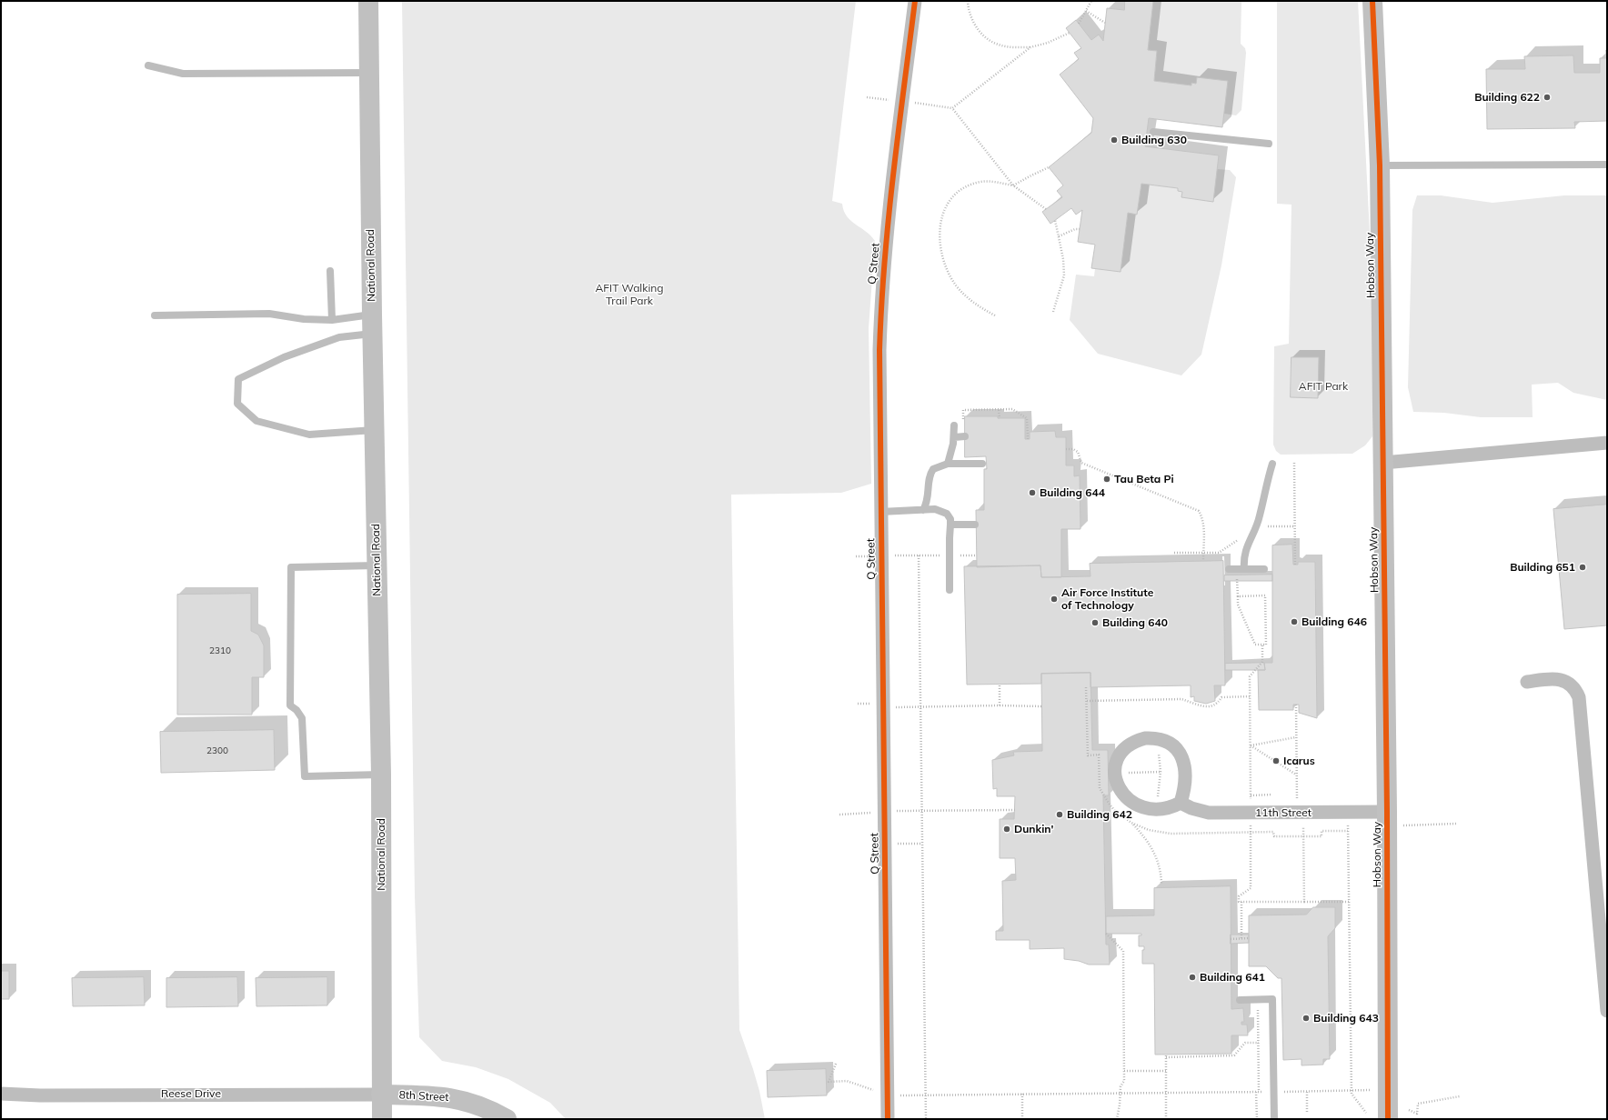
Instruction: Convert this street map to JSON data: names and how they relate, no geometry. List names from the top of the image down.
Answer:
{
  "streets": {
    "street": [
      "Q Street",
      "National Road",
      "Hobson Way",
      "11th Street",
      "Reese Drive",
      "8th Street"
    ]
  },
  "crossings": [
    ["National Road", "Reese Drive"],
    ["National Road", "8th Street"],
    ["Hobson Way", "11th Street"],
    ["Reese Drive", "8th Street"]
  ],
  "parks": ["AFIT Walking Trail Park", "AFIT Park"],
  "places": [
    "Building 622",
    "Building 630",
    "Tau Beta Pi",
    "Building 644",
    "Building 651",
    "Air Force Institute of Technology",
    "Building 646",
    "Building 640",
    "Icarus",
    "Building 642",
    "Dunkin'",
    "Building 641",
    "Building 643"
  ],
  "house_numbers": ["2310", "2300"]
}
